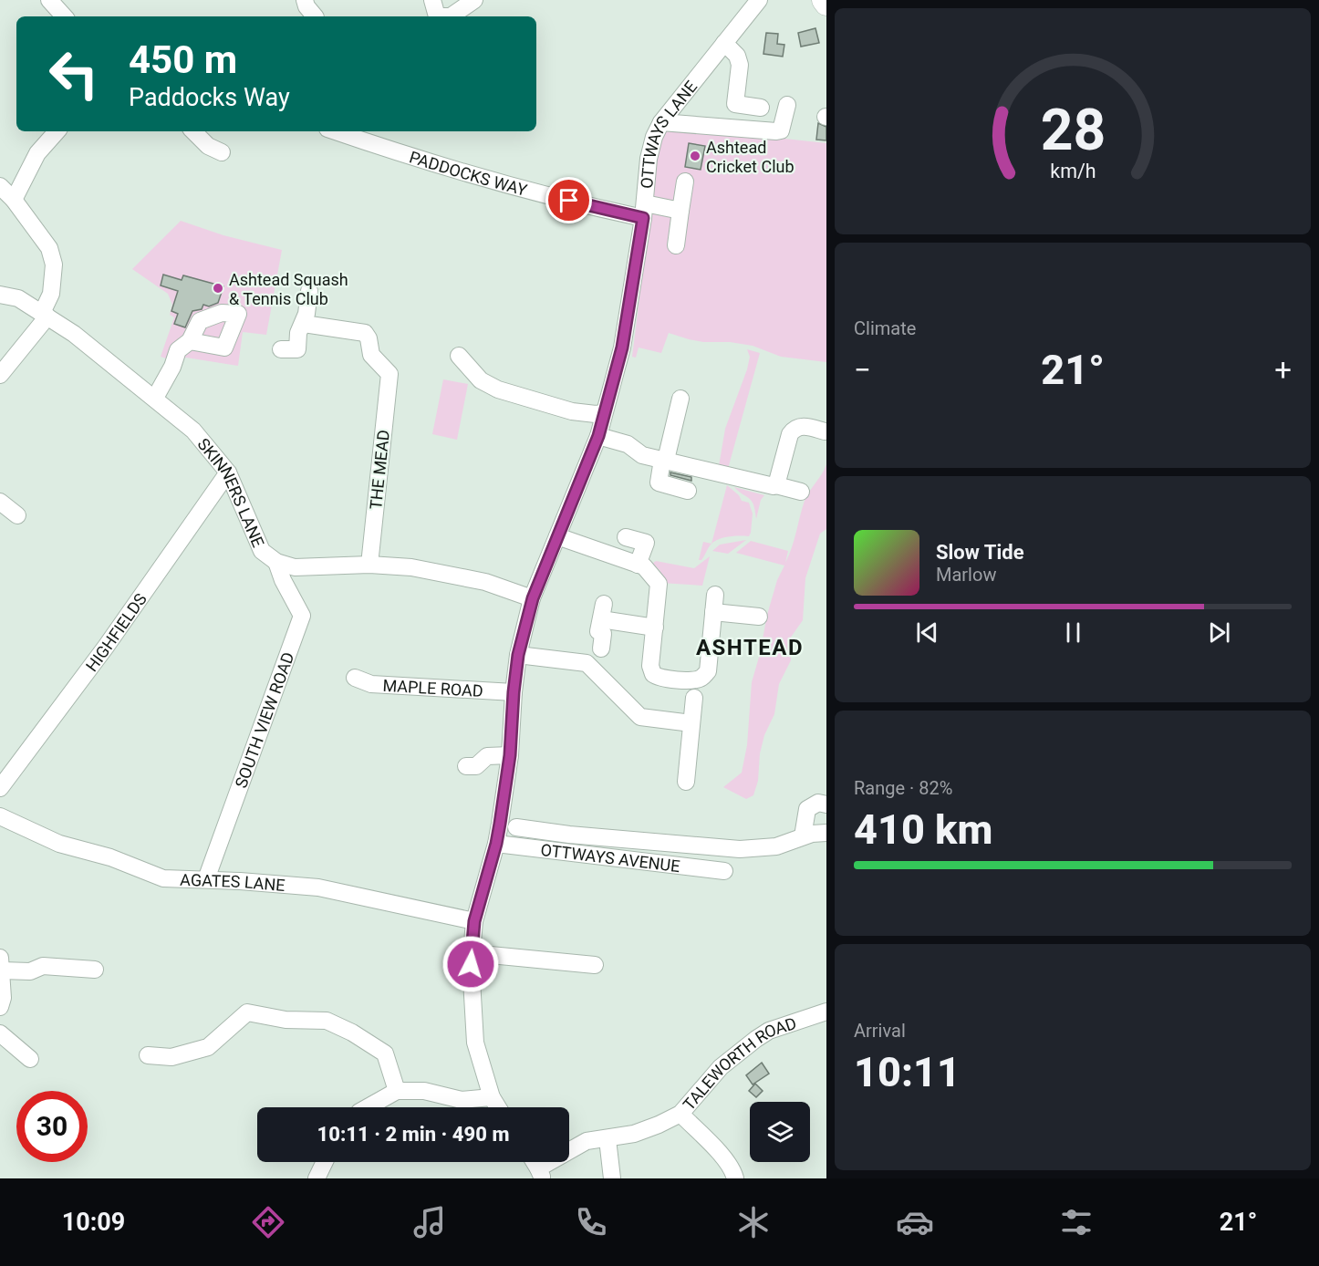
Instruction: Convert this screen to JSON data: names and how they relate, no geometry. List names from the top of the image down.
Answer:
{
  "streets": {
    "street": [
      "OTTWAYS LANE",
      "PADDOCKS WAY",
      "THE MEAD",
      "SKINNERS LANE",
      "HIGHFIELDS",
      "MAPLE ROAD",
      "SOUTH VIEW ROAD",
      "OTTWAYS AVENUE",
      "AGATES LANE",
      "TALEWORTH ROAD"
    ]
  },
  "crossings": [
    ["OTTWAYS LANE", "PADDOCKS WAY"],
    ["OTTWAYS LANE", "SKINNERS LANE"],
    ["OTTWAYS LANE", "MAPLE ROAD"],
    ["OTTWAYS LANE", "OTTWAYS AVENUE"],
    ["OTTWAYS LANE", "AGATES LANE"],
    ["THE MEAD", "SKINNERS LANE"],
    ["SKINNERS LANE", "HIGHFIELDS"],
    ["SKINNERS LANE", "SOUTH VIEW ROAD"],
    ["SOUTH VIEW ROAD", "AGATES LANE"]
  ],
  "districts": ["ASHTEAD"],
  "places": ["Ashtead Cricket Club", "Ashtead Squash & Tennis Club"],
  "page": {
    "turn": ["450 m", "Paddocks Way"],
    "tile": [
      "Climate",
      ["Range · 82%", "410 km"],
      ["Arrival", "10:11"]
    ],
    "heat": ["−", "21°", "+"],
    "song": ["Slow Tide", "Marlow"],
    "limit": "30",
    "trip": "10:11 · 2 min · 490 m",
    "tabs": ["10:09", "21°"],
    "gauge": ["28", "km/h"]
  }
}
